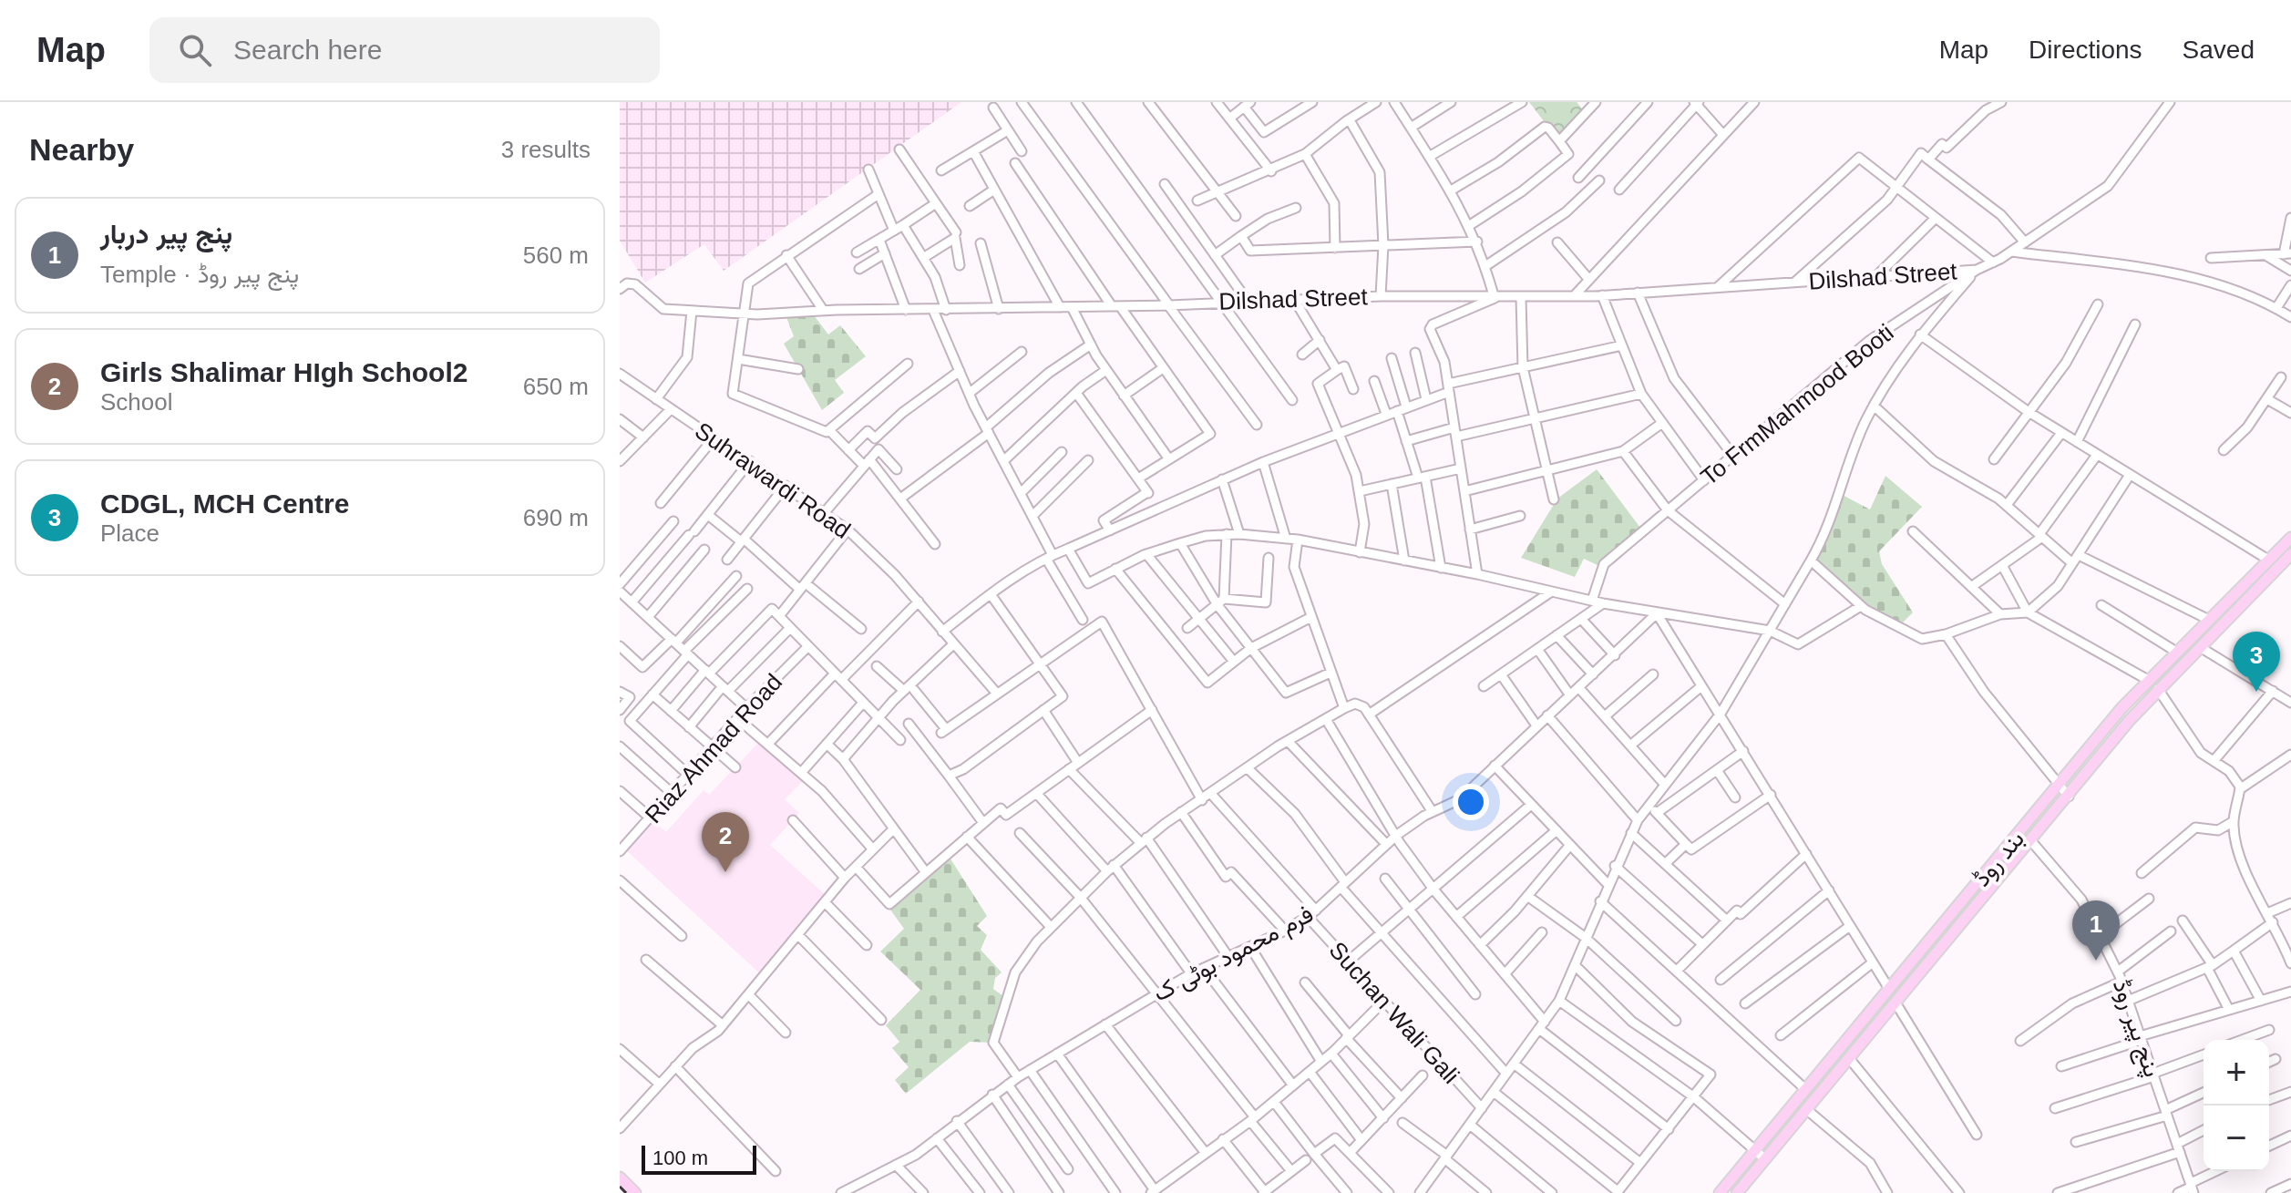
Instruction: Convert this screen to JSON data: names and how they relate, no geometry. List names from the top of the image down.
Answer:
{
  "streets": {
    "main road": ["بند روڈ"],
    "street": [
      "Dilshad Street",
      "To FrmMahmood Booti",
      "Suhrawardi Road",
      "Riaz Ahmad Road",
      "فرم محمود بوٹی ک",
      "Suchan Wali Gali",
      "پنج پیر روڈ"
    ]
  },
  "crossings": [
    ["Dilshad Street", "To FrmMahmood Booti"],
    ["بند روڈ", "پنج پیر روڈ"],
    ["فرم محمود بوٹی ک", "Suchan Wali Gali"]
  ],
  "scale_bar": "100 m",
  "page": {
    "header": "Map",
    "search": "Search here",
    "nav": ["Map", "Directions", "Saved"],
    "heading": ["Nearby", "3 results"],
    "list": [
      {
        "mark": "1",
        "name": "پنج پیر دربار",
        "note": "Temple · پنج پیر روڈ",
        "value": "560 m"
      },
      {
        "mark": "2",
        "name": "Girls Shalimar HIgh School2",
        "note": "School",
        "value": "650 m"
      },
      {
        "mark": "3",
        "name": "CDGL, MCH Centre",
        "note": "Place",
        "value": "690 m"
      }
    ],
    "pins": ["3", "2", "1"],
    "map_buttons": ["+", "−"],
    "scale": "100 m"
  }
}
